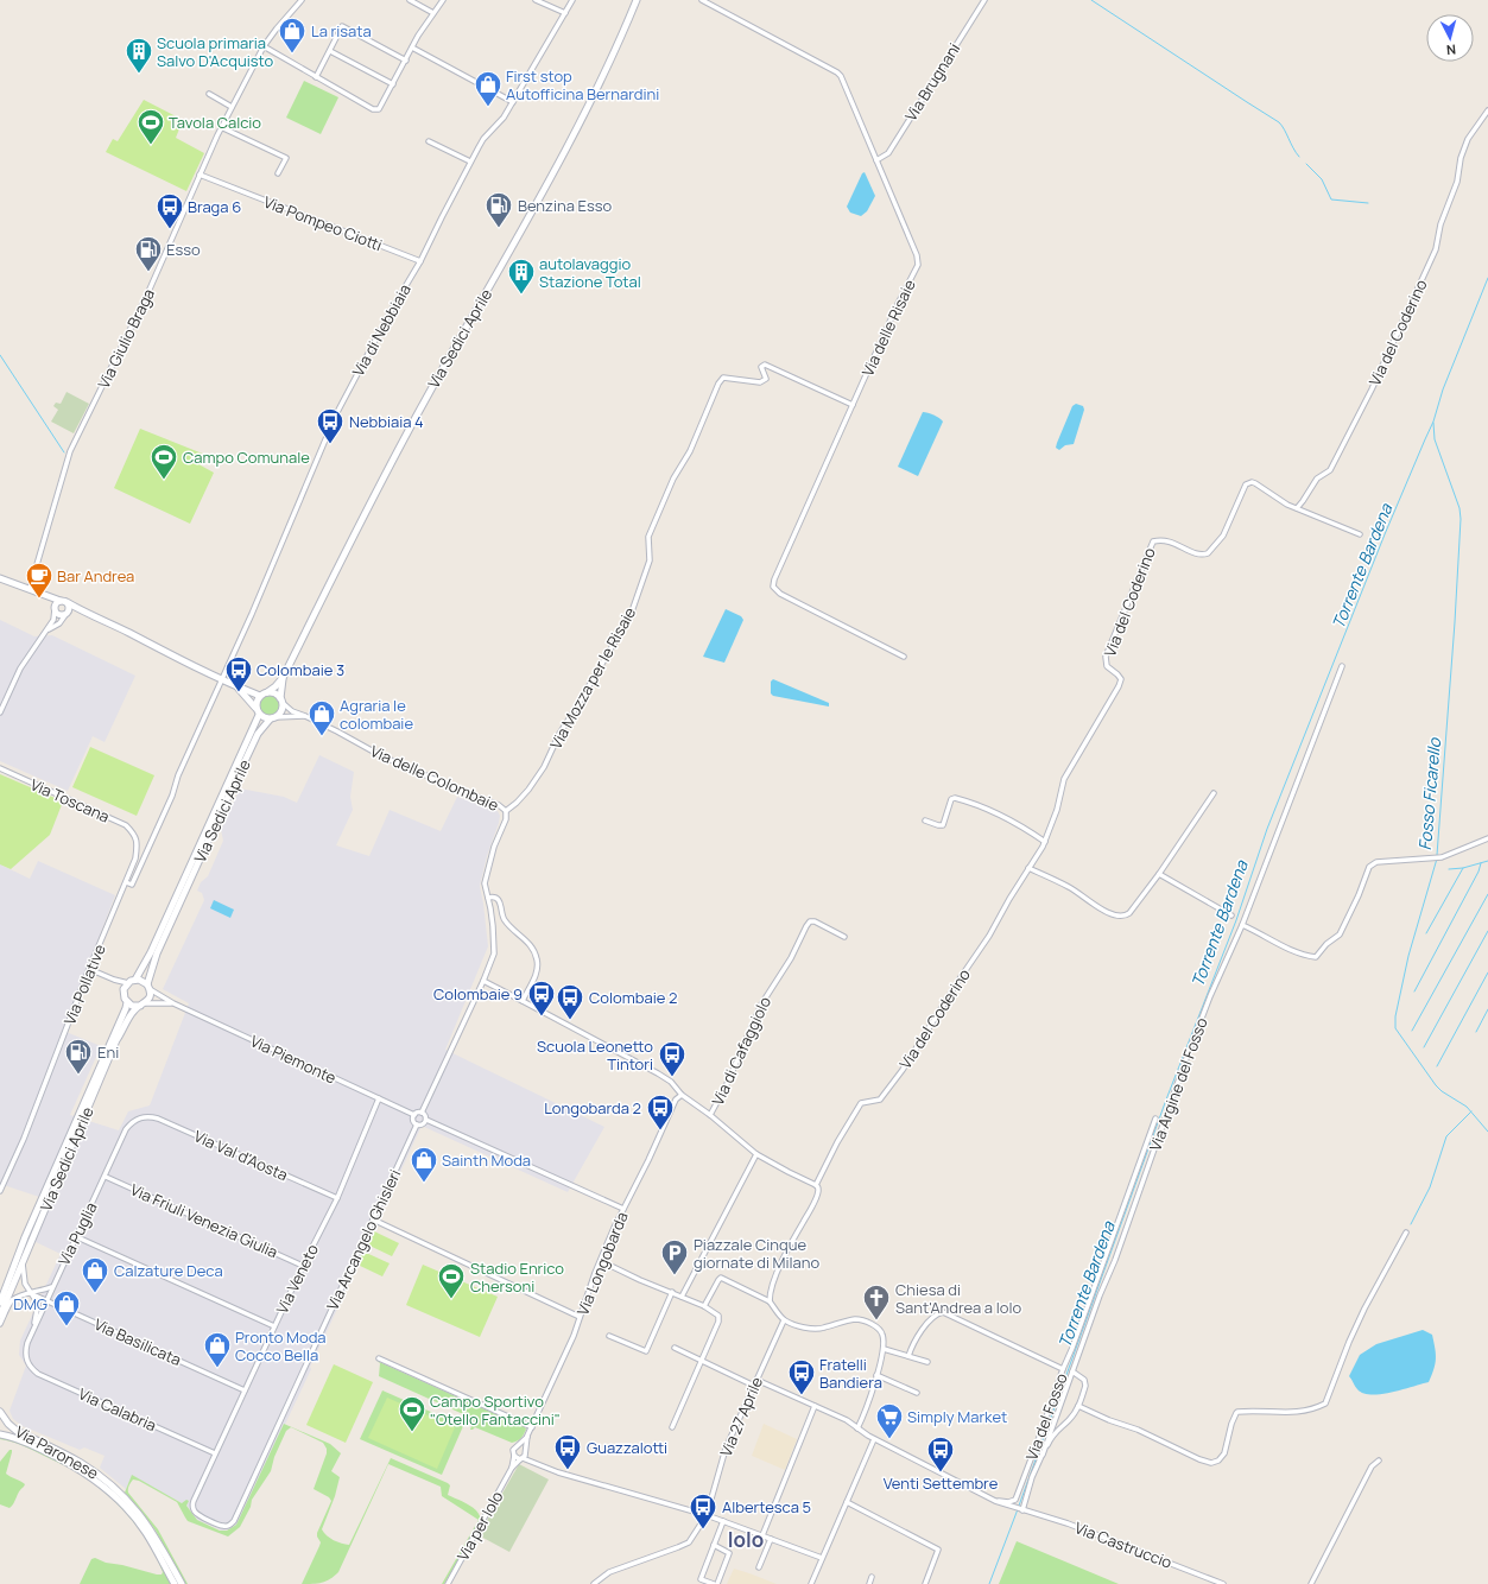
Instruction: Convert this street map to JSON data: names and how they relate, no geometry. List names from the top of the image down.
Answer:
{
  "streets": {
    "main road": ["Via Sedici Aprile", "Via Paronese"],
    "street": [
      "Via Brugnani",
      "Via Pompeo Ciotti",
      "Via delle Risaie",
      "Via di Nebbiaia",
      "Via del Coderino",
      "Via Giulio Braga",
      "Via Mozza per le Risaie",
      "Via delle Colombaie",
      "Via Toscana",
      "Via Pollative",
      "Via di Cafaggiolo",
      "Via Piemonte",
      "Via Argine del Fosso",
      "Via Val d'Aosta",
      "Via Friuli Venezia Giulia",
      "Via Puglia",
      "Via Arcangelo Ghisleri",
      "Via Longobarda",
      "Via Veneto",
      "Via Basilicata",
      "Via Calabria",
      "Via 27 Aprile",
      "Via del Fosso",
      "Via per Iolo",
      "Via Castruccio"
    ]
  },
  "crossings": [
    ["Via Brugnani", "Via delle Risaie"],
    ["Via Pompeo Ciotti", "Via di Nebbiaia"],
    ["Via Pompeo Ciotti", "Via Giulio Braga"],
    ["Via delle Risaie", "Via Mozza per le Risaie"],
    ["Via di Nebbiaia", "Via Pollative"],
    ["Via Sedici Aprile", "Via delle Colombaie"],
    ["Via Sedici Aprile", "Via Piemonte"],
    ["Via Mozza per le Risaie", "Via delle Colombaie"],
    ["Via Toscana", "Via Pollative"],
    ["Via Piemonte", "Via Arcangelo Ghisleri"],
    ["Via Piemonte", "Via Veneto"],
    ["Via Val d'Aosta", "Via Puglia"],
    ["Via Val d'Aosta", "Via Veneto"],
    ["Via Friuli Venezia Giulia", "Via Puglia"],
    ["Via Friuli Venezia Giulia", "Via Veneto"],
    ["Via Puglia", "Via Basilicata"],
    ["Via Puglia", "Via Calabria"],
    ["Via Arcangelo Ghisleri", "Via Veneto"],
    ["Via Longobarda", "Via per Iolo"],
    ["Via Veneto", "Via Basilicata"],
    ["Via Veneto", "Via Calabria"],
    ["Via 27 Aprile", "Via Castruccio"],
    ["Via del Fosso", "Via Castruccio"]
  ],
  "districts": ["Iolo"],
  "water": ["Torrente Bardena", "Fosso Ficarello"],
  "places": {
    "shop": [
      "La risata",
      "First stop Autofficina Bernardini",
      "Agraria le colombaie",
      "Sainth Moda",
      "Calzature Deca",
      "DMG",
      "Pronto Moda Cocco Bella"
    ],
    "building": ["Scuola primaria Salvo D'Acquisto", "autolavaggio Stazione Total"],
    "sports": [
      "Tavola Calcio",
      "Campo Comunale",
      "Stadio Enrico Chersoni",
      "Campo Sportivo \"Otello Fantaccini\""
    ],
    "fuel station": ["Benzina Esso", "Esso", "Eni"],
    "bus stop": [
      "Braga 6",
      "Nebbiaia 4",
      "Colombaie 3",
      "Colombaie 9",
      "Colombaie 2",
      "Scuola Leonetto Tintori",
      "Longobarda 2",
      "Fratelli Bandiera",
      "Guazzalotti",
      "Venti Settembre",
      "Albertesca 5"
    ],
    "cafe": ["Bar Andrea"],
    "parking": ["Piazzale Cinque giornate di Milano"],
    "church": ["Chiesa di Sant'Andrea a Iolo"],
    "supermarket": ["Simply Market"]
  },
  "north": "bottom"
}
